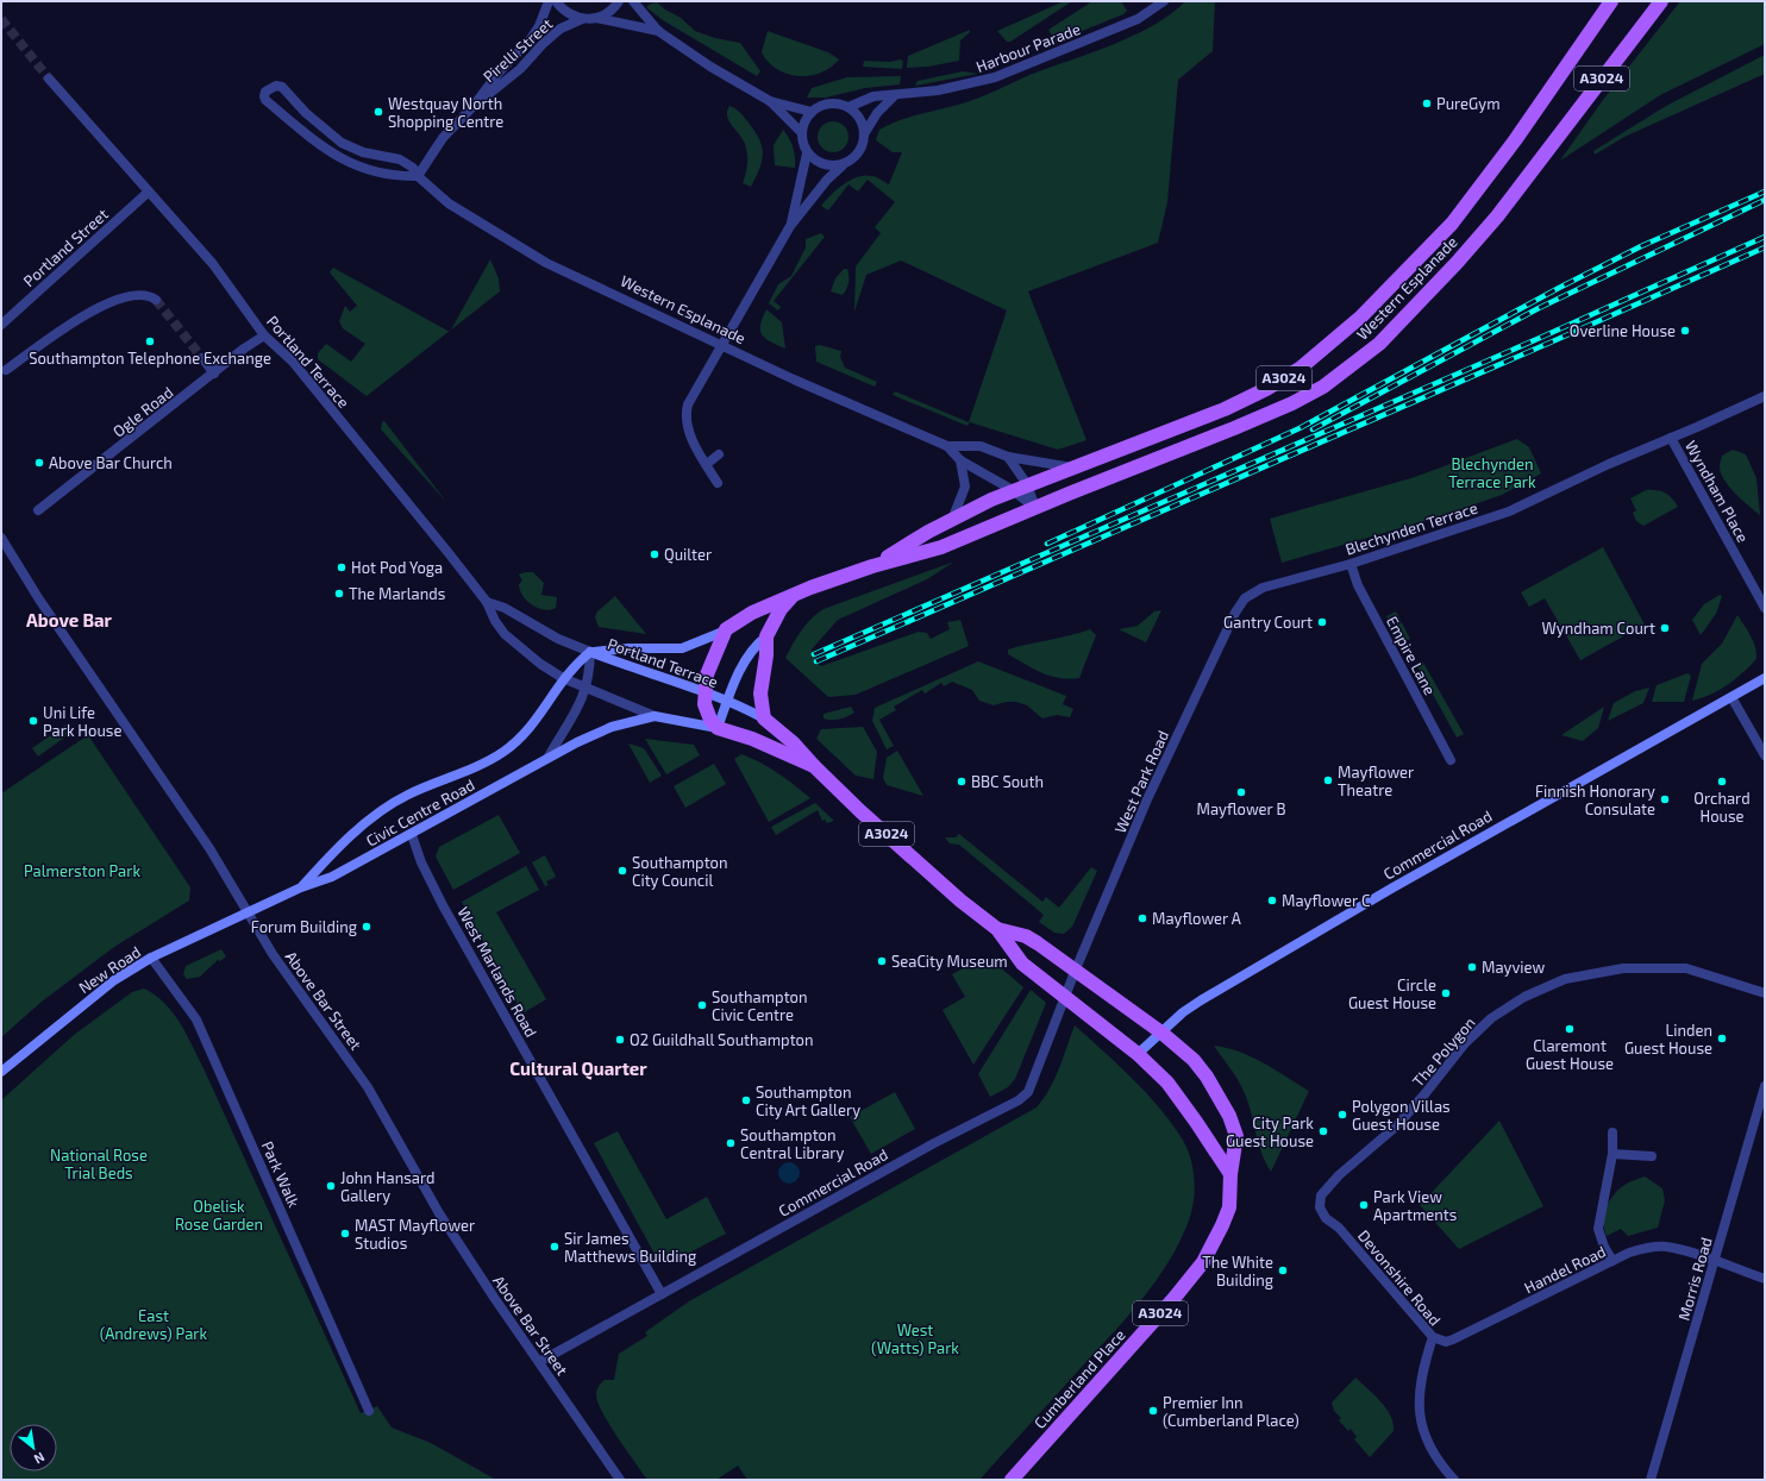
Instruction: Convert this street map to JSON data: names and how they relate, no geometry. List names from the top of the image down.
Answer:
{
  "streets": {
    "main road": ["A3024", "Western Esplanade", "Cumberland Place"],
    "street": [
      "Harbour Parade",
      "Pirelli Street",
      "Portland Street",
      "Portland Terrace",
      "Ogle Road",
      "Wyndham Place",
      "Blechynden Terrace",
      "Empire Lane",
      "West Park Road",
      "Civic Centre Road",
      "Commercial Road",
      "New Road",
      "West Marlands Road",
      "Above Bar Street",
      "The Polygon",
      "Park Walk",
      "Handel Road",
      "Devonshire Road",
      "Morris Road"
    ]
  },
  "crossings": [
    ["Pirelli Street", "Western Esplanade"],
    ["A3024", "Portland Terrace"],
    ["A3024", "West Park Road"],
    ["A3024", "Commercial Road"],
    ["A3024", "Cumberland Place"],
    ["Portland Street", "Portland Terrace"],
    ["Western Esplanade", "Portland Terrace"],
    ["Portland Terrace", "Ogle Road"],
    ["Portland Terrace", "Civic Centre Road"],
    ["Wyndham Place", "Blechynden Terrace"],
    ["Blechynden Terrace", "Empire Lane"],
    ["Blechynden Terrace", "West Park Road"],
    ["West Park Road", "Commercial Road"],
    ["West Park Road", "Cumberland Place"],
    ["Civic Centre Road", "New Road"],
    ["Civic Centre Road", "West Marlands Road"],
    ["Civic Centre Road", "Above Bar Street"],
    ["Commercial Road", "West Marlands Road"],
    ["Commercial Road", "Above Bar Street"],
    ["Commercial Road", "Cumberland Place"],
    ["New Road", "Above Bar Street"],
    ["New Road", "Park Walk"],
    ["The Polygon", "Devonshire Road"],
    ["Handel Road", "Devonshire Road"],
    ["Handel Road", "Morris Road"]
  ],
  "districts": ["Above Bar", "Cultural Quarter"],
  "parks": [
    "Blechynden Terrace Park",
    "Palmerston Park",
    "National Rose Trial Beds",
    "Obelisk Rose Garden",
    "East (Andrews) Park",
    "West (Watts) Park"
  ],
  "places": [
    "PureGym",
    "Westquay North Shopping Centre",
    "Overline House",
    "Southampton Telephone Exchange",
    "Above Bar Church",
    "Quilter",
    "Hot Pod Yoga",
    "The Marlands",
    "Gantry Court",
    "Wyndham Court",
    "Uni Life Park House",
    "Mayflower Theatre",
    "BBC South",
    "Orchard House",
    "Mayflower B",
    "Finnish Honorary Consulate",
    "Southampton City Council",
    "Mayflower C",
    "Mayflower A",
    "Forum Building",
    "SeaCity Museum",
    "Mayview",
    "Circle Guest House",
    "Southampton Civic Centre",
    "Claremont Guest House",
    "Linden Guest House",
    "O2 Guildhall Southampton",
    "Southampton City Art Gallery",
    "Polygon Villas Guest House",
    "City Park Guest House",
    "Southampton Central Library",
    "John Hansard Gallery",
    "Park View Apartments",
    "MAST Mayflower Studios",
    "Sir James Matthews Building",
    "The White Building",
    "Premier Inn (Cumberland Place)"
  ],
  "north": "bottom right"
}
